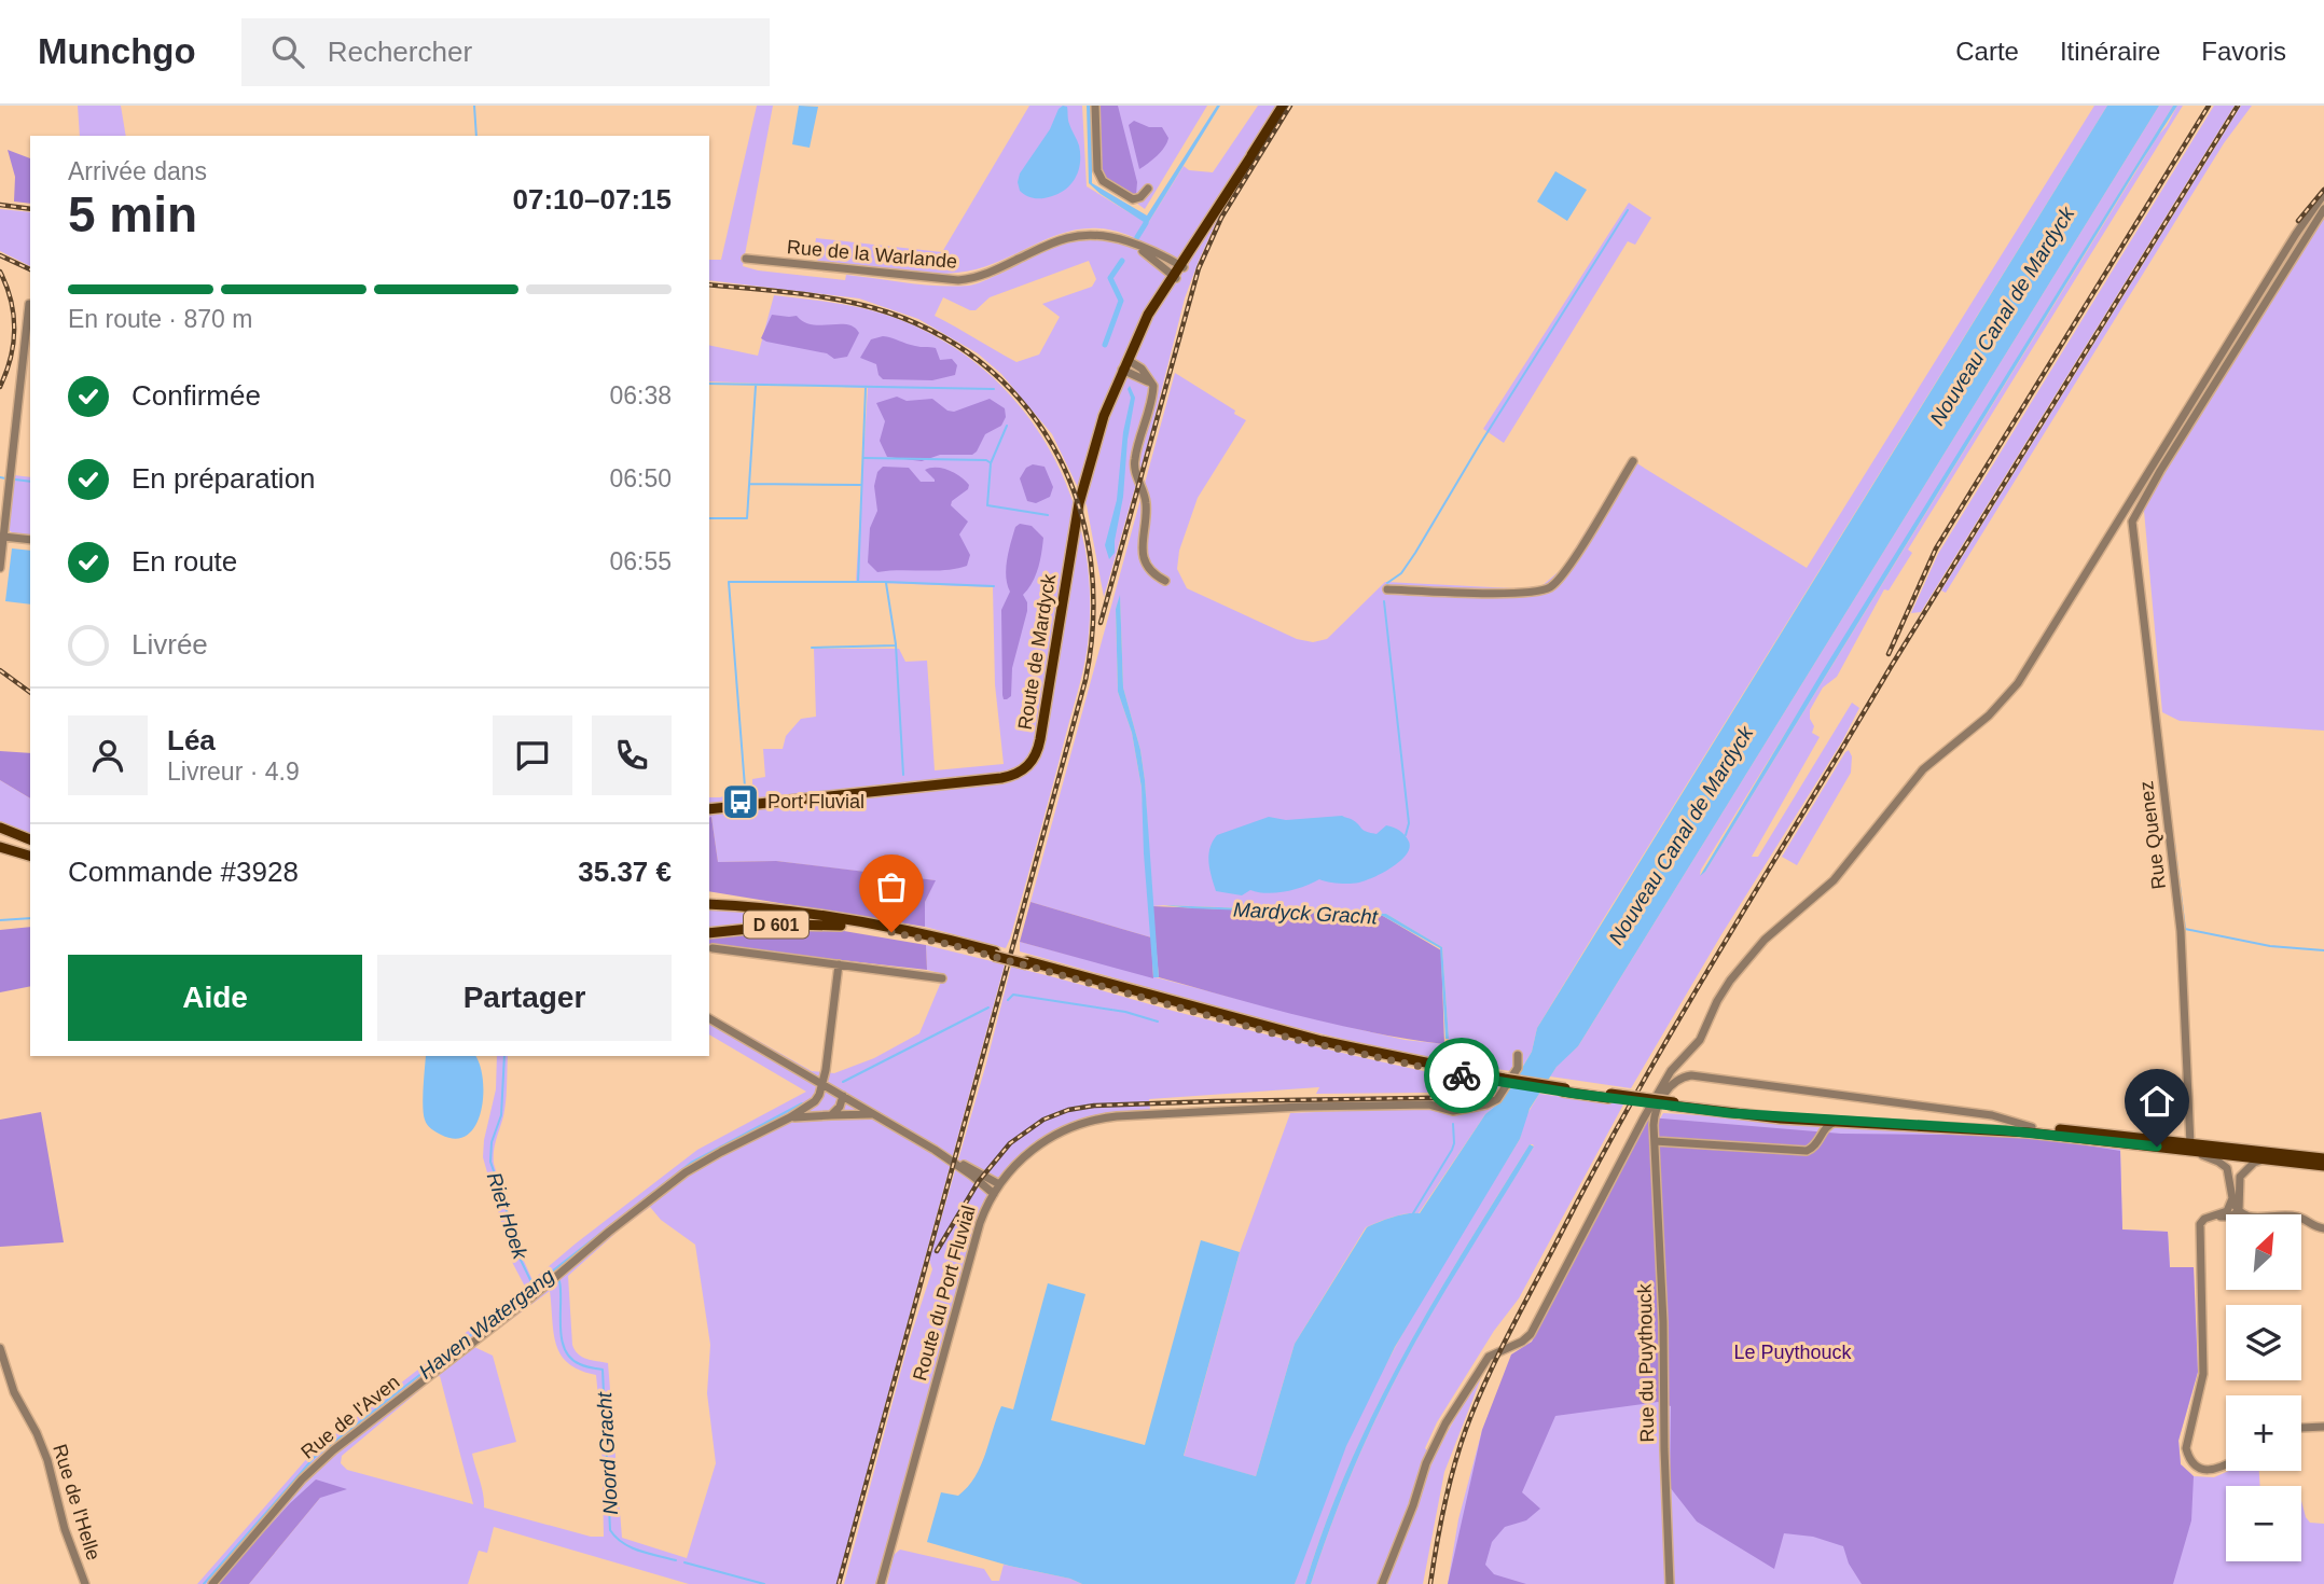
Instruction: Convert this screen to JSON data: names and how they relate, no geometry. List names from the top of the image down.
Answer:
{
  "streets": {
    "main road": ["Route de Mardyck", "D 601"],
    "street": [
      "Rue de la Warlande",
      "Rue Quenez",
      "Route du Port Fluvial",
      "Rue du Puythouck",
      "Rue de l'Aven",
      "Rue de l'Helle"
    ]
  },
  "crossings": [
    ["Rue de la Warlande", "Route de Mardyck"],
    ["Rue Quenez", "D 601"]
  ],
  "water": [
    "Nouveau Canal de Mardyck",
    "Mardyck Gracht",
    "Riet Hoek",
    "Haven Watergang",
    "Noord Gracht"
  ],
  "parks": ["Le Puythouck"],
  "places": {
    "bus stop": ["Port Fluvial"]
  },
  "north": "top right",
  "page": {
    "header": "Munchgo",
    "search": "Rechercher",
    "nav": ["Carte", "Itinéraire", "Favoris"],
    "heading": ["5 min", "Arrivée dans", "07:10–07:15"],
    "panel": [
      "Léa",
      "Livreur · 4.9",
      "Commande #3928",
      "35.37 €"
    ],
    "bar": "En route · 870 m",
    "list": [
      ["Confirmée", "06:38"],
      ["En préparation", "06:50"],
      ["En route", "06:55"],
      "Livrée"
    ],
    "buttons": ["Aide", "Partager"],
    "map_buttons": ["+", "−"]
  }
}
